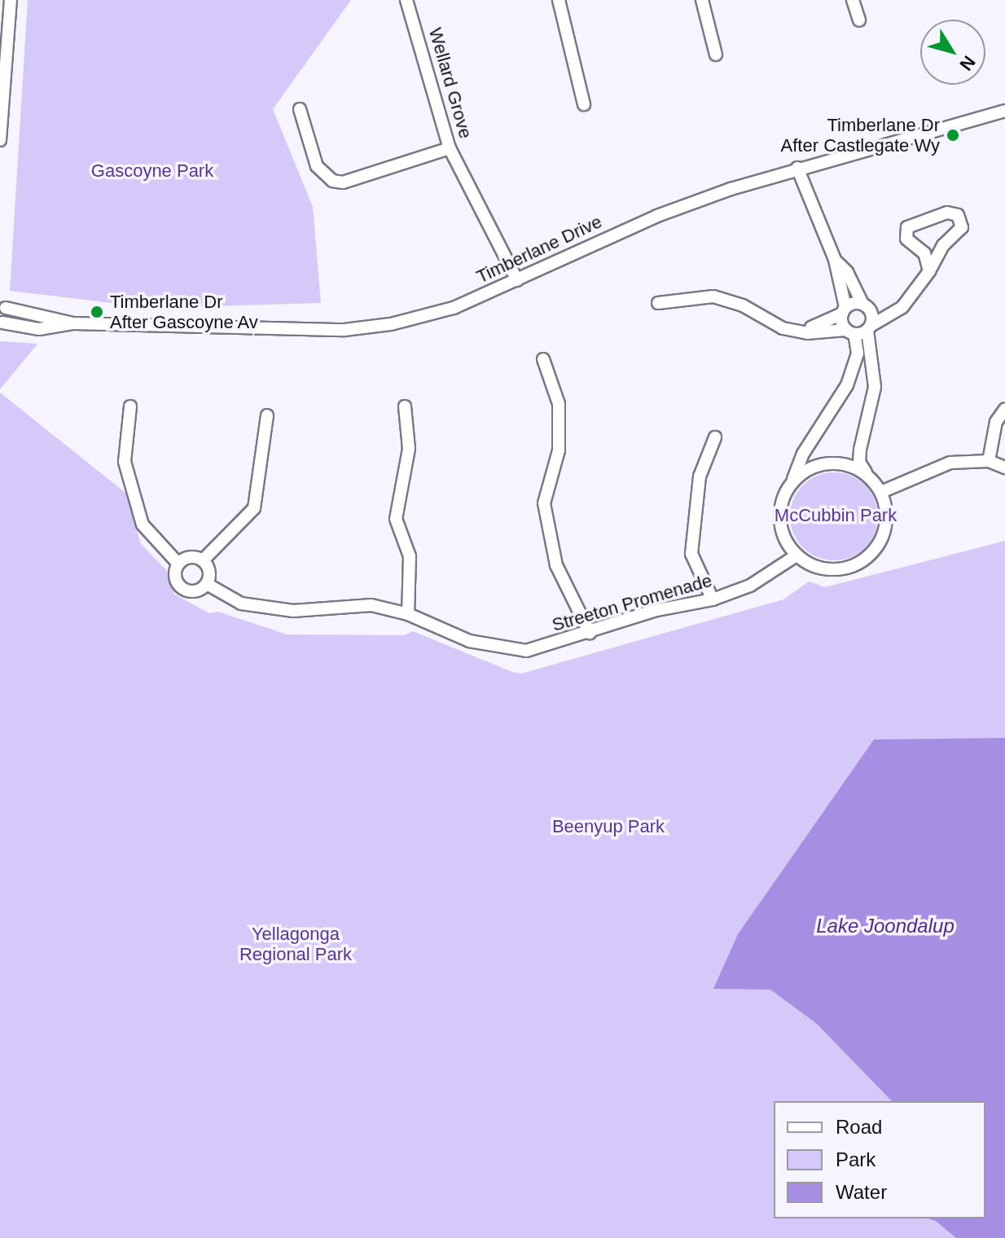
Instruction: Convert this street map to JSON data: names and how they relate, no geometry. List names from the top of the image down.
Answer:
{
  "streets": {
    "street": ["Wellard Grove", "Timberlane Drive", "Streeton Promenade"]
  },
  "crossings": [
    ["Wellard Grove", "Timberlane Drive"]
  ],
  "water": ["Lake Joondalup"],
  "parks": [
    "Gascoyne Park",
    "McCubbin Park",
    "Beenyup Park",
    "Yellagonga Regional Park"
  ],
  "places": ["Timberlane Dr After Castlegate Wy", "Timberlane Dr After Gascoyne Av"],
  "legend": ["Road", "Park", "Water"],
  "north": "bottom right"
}
